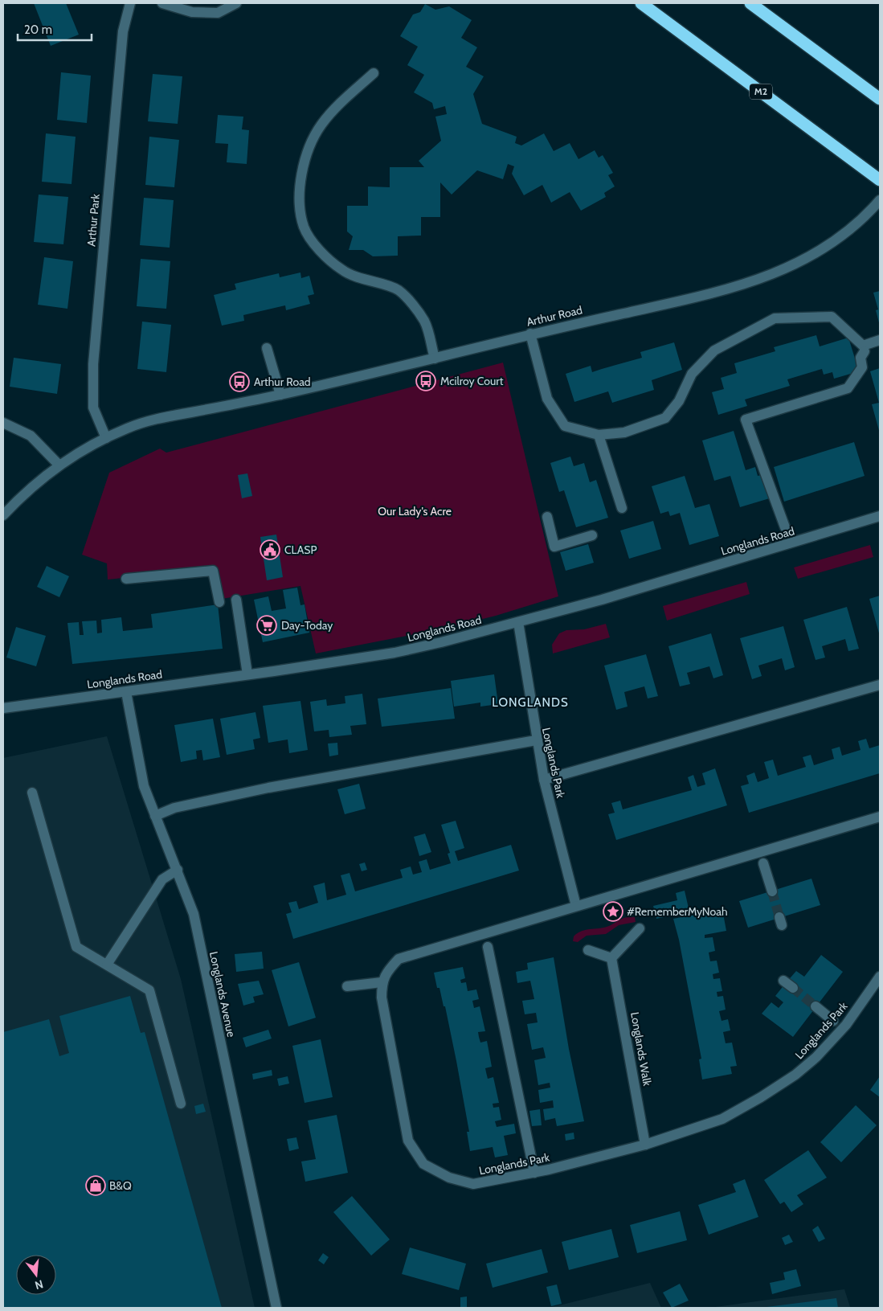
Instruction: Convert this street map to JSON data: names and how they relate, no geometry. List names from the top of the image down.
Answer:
{
  "streets": {
    "highway": ["M2"],
    "street": [
      "Arthur Park",
      "Arthur Road",
      "Longlands Road",
      "Longlands Park",
      "Longlands Avenue",
      "Longlands Walk"
    ]
  },
  "crossings": [
    ["Arthur Park", "Arthur Road"],
    ["Longlands Road", "Longlands Park"],
    ["Longlands Road", "Longlands Avenue"],
    ["Longlands Park", "Longlands Walk"]
  ],
  "districts": ["LONGLANDS"],
  "parks": ["Our Lady's Acre"],
  "places": {
    "bus stop": ["Mcilroy Court", "Arthur Road"],
    "public building": ["CLASP"],
    "supermarket": ["Day-Today"],
    "place": ["#RememberMyNoah"],
    "shop": ["B&Q"]
  },
  "scale_bar": "20 m",
  "north": "bottom"
}
